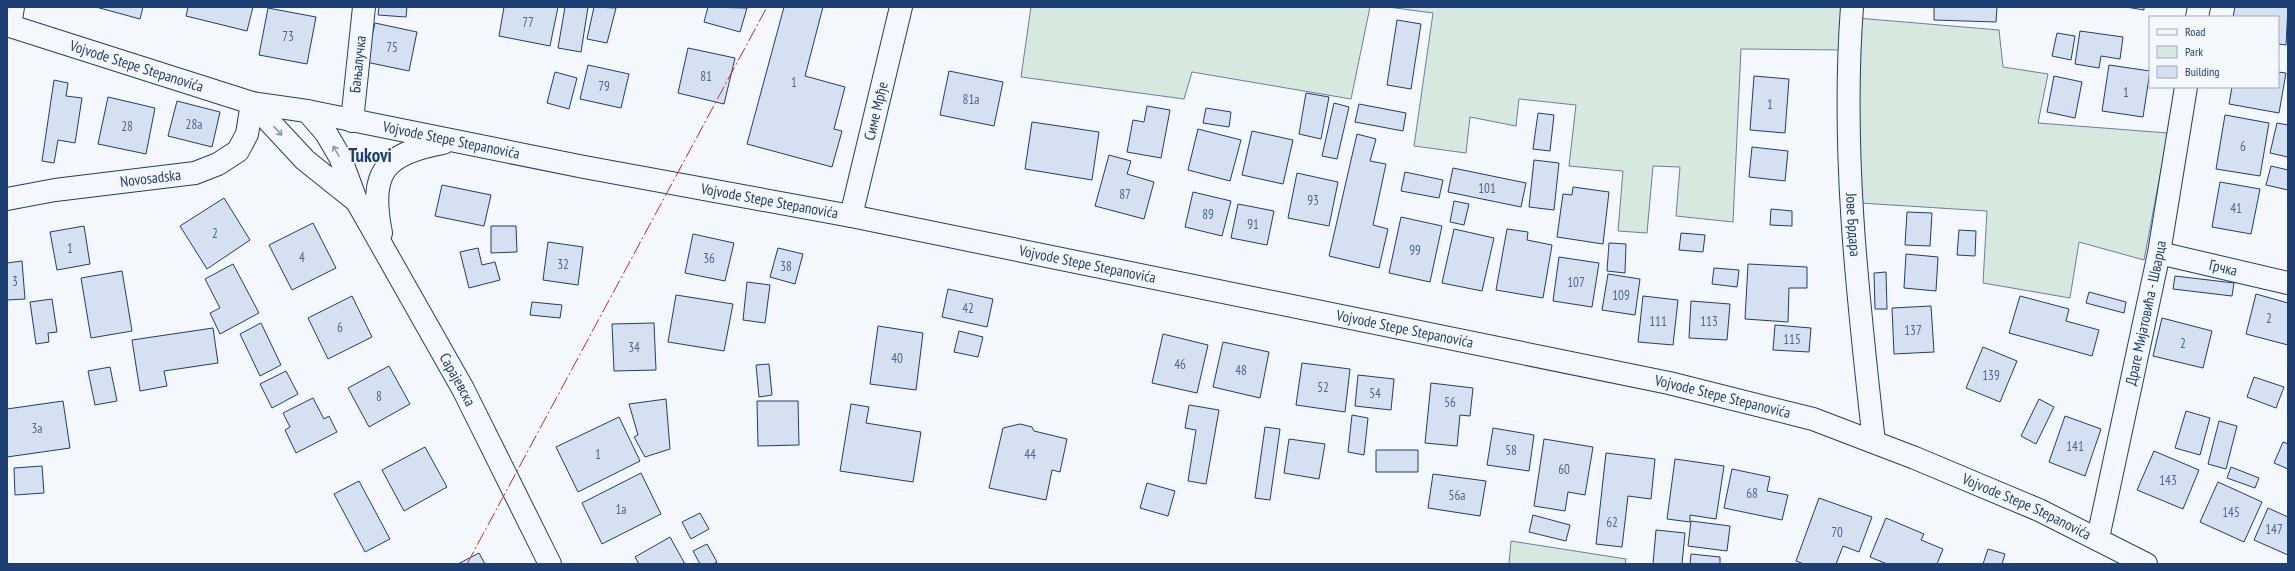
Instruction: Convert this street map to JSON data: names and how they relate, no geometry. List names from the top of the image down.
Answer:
{
  "streets": {
    "main road": [
      "Бањалучка",
      "Vojvode Stepe Stepanovića",
      "Симе Мрђе",
      "Novosadska",
      "Јове Брдара",
      "Грчка",
      "Драге Мијатовића - Шварца",
      "Сарајевска"
    ]
  },
  "crossings": [
    ["Бањалучка", "Vojvode Stepe Stepanovića"],
    ["Vojvode Stepe Stepanovića", "Симе Мрђе"],
    ["Vojvode Stepe Stepanovića", "Novosadska"],
    ["Vojvode Stepe Stepanovića", "Јове Брдара"],
    ["Vojvode Stepe Stepanovića", "Драге Мијатовића - Шварца"],
    ["Грчка", "Драге Мијатовића - Шварца"]
  ],
  "districts": ["Tukovi"],
  "house_numbers": [
    "77",
    "73",
    "75",
    "81",
    "1",
    "79",
    "1",
    "81a",
    "1",
    "28a",
    "28",
    "6",
    "101",
    "87",
    "93",
    "41",
    "89",
    "91",
    "2",
    "1",
    "99",
    "4",
    "36",
    "32",
    "38",
    "3",
    "107",
    "109",
    "42",
    "2",
    "111",
    "113",
    "6",
    "137",
    "115",
    "2",
    "34",
    "40",
    "46",
    "48",
    "139",
    "52",
    "54",
    "8",
    "56",
    "3a",
    "141",
    "58",
    "1",
    "44",
    "60",
    "143",
    "68",
    "56a",
    "1a",
    "145",
    "62",
    "147",
    "70"
  ],
  "legend": ["Road", "Park", "Building"]
}
